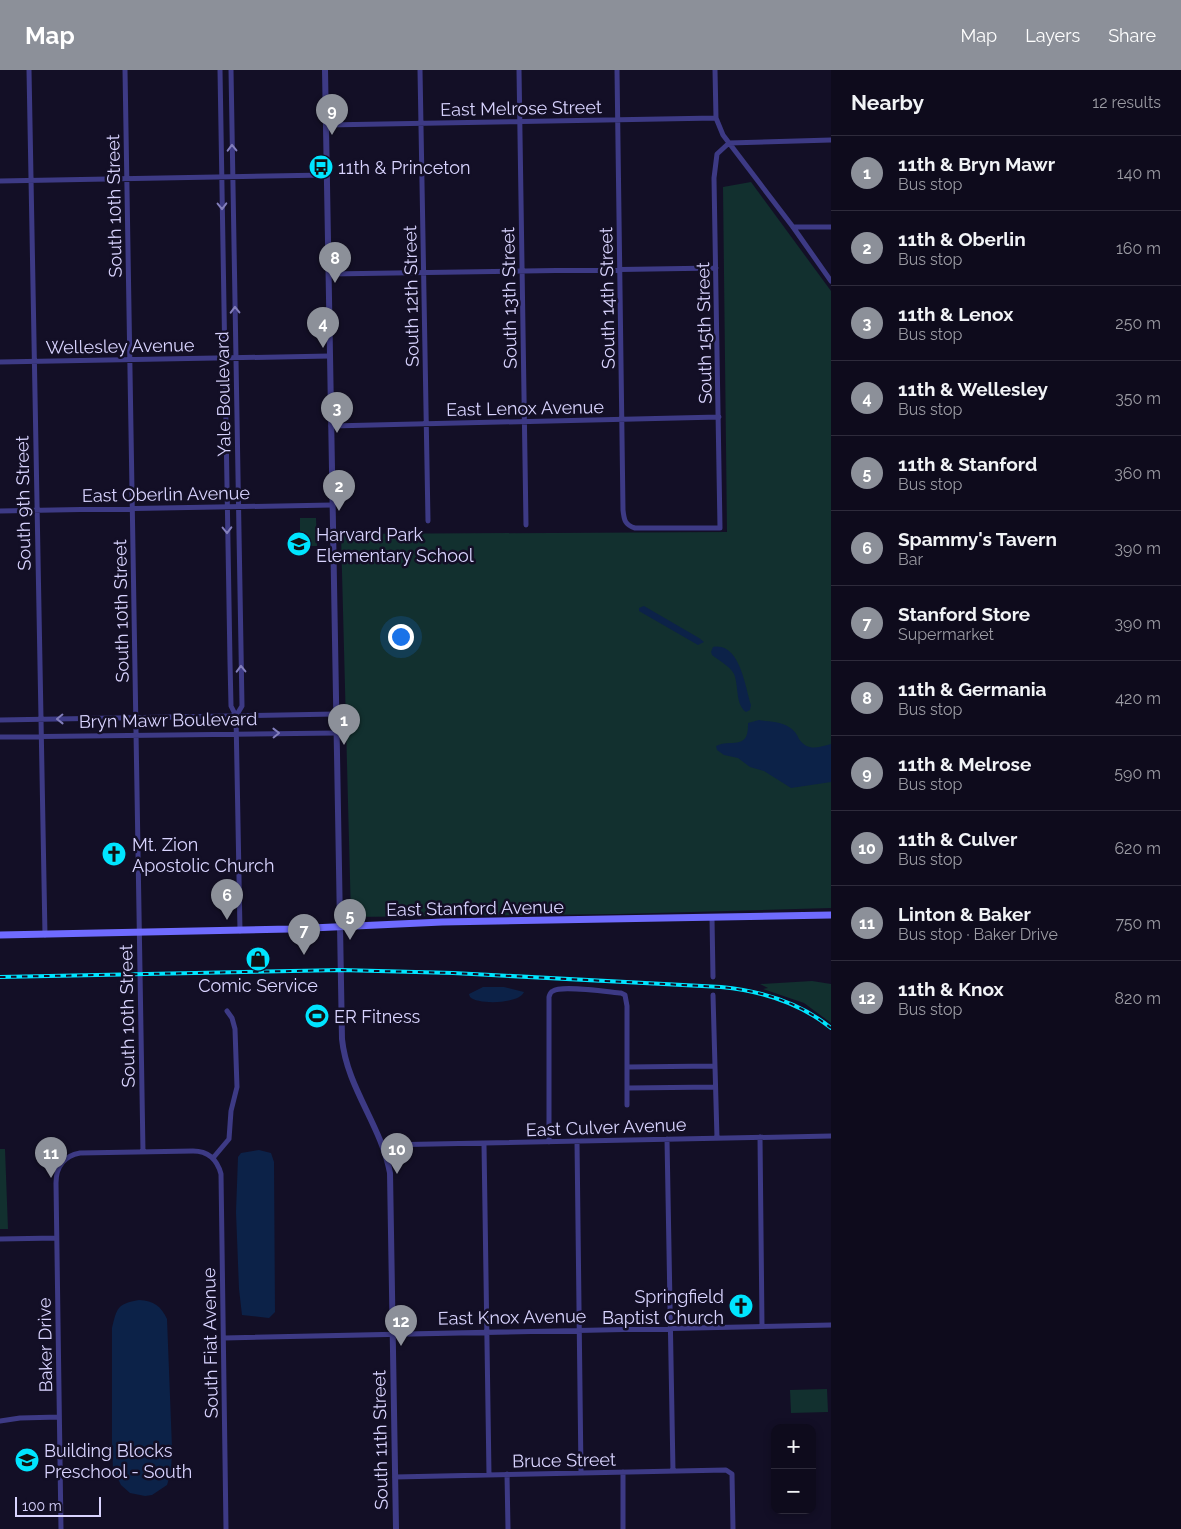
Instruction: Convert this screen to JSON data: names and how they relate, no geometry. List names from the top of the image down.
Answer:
{
  "streets": {
    "main road": ["East Stanford Avenue"],
    "street": [
      "East Melrose Street",
      "South 10th Street",
      "South 12th Street",
      "South 13th Street",
      "South 14th Street",
      "South 15th Street",
      "Wellesley Avenue",
      "Yale Boulevard",
      "East Lenox Avenue",
      "East Oberlin Avenue",
      "South 9th Street",
      "Bryn Mawr Boulevard",
      "East Culver Avenue",
      "East Knox Avenue",
      "South Fiat Avenue",
      "Baker Drive",
      "South 11th Street",
      "Bruce Street"
    ]
  },
  "crossings": [
    ["East Melrose Street", "South 12th Street"],
    ["East Melrose Street", "South 13th Street"],
    ["East Melrose Street", "South 14th Street"],
    ["East Melrose Street", "South 11th Street"],
    ["South 10th Street", "Wellesley Avenue"],
    ["South 10th Street", "East Oberlin Avenue"],
    ["South 10th Street", "Bryn Mawr Boulevard"],
    ["South 10th Street", "East Stanford Avenue"],
    ["South 10th Street", "Baker Drive"],
    ["South 12th Street", "East Lenox Avenue"],
    ["South 13th Street", "East Lenox Avenue"],
    ["South 14th Street", "South 15th Street"],
    ["South 14th Street", "East Lenox Avenue"],
    ["South 15th Street", "East Lenox Avenue"],
    ["Wellesley Avenue", "Yale Boulevard"],
    ["Wellesley Avenue", "South 9th Street"],
    ["Wellesley Avenue", "South 11th Street"],
    ["Yale Boulevard", "East Oberlin Avenue"],
    ["Yale Boulevard", "Bryn Mawr Boulevard"],
    ["Yale Boulevard", "East Stanford Avenue"],
    ["East Lenox Avenue", "South 11th Street"],
    ["East Oberlin Avenue", "South 9th Street"],
    ["East Oberlin Avenue", "South 11th Street"],
    ["South 9th Street", "Bryn Mawr Boulevard"],
    ["South 9th Street", "East Stanford Avenue"],
    ["Bryn Mawr Boulevard", "South 11th Street"],
    ["East Stanford Avenue", "South 11th Street"],
    ["East Culver Avenue", "South 11th Street"],
    ["East Knox Avenue", "South Fiat Avenue"],
    ["East Knox Avenue", "South 11th Street"],
    ["South 11th Street", "Bruce Street"]
  ],
  "places": {
    "bus stop": ["11th & Princeton"],
    "school or university": ["Harvard Park Elementary School", "Building Blocks Preschool - South"],
    "church": ["Mt. Zion Apostolic Church", "Springfield Baptist Church"],
    "shop": ["Comic Service"],
    "sports": ["ER Fitness"]
  },
  "scale_bar": "100 m",
  "page": {
    "header": "Map",
    "nav": ["Map", "Layers", "Share"],
    "heading": ["Nearby", "12 results"],
    "pins": [
      "9",
      "8",
      "4",
      "3",
      "2",
      "1",
      "6",
      "5",
      "7",
      "10",
      "11",
      "12"
    ],
    "list": [
      {
        "mark": "1",
        "name": "11th & Bryn Mawr",
        "note": "Bus stop",
        "value": "140 m"
      },
      {
        "mark": "2",
        "name": "11th & Oberlin",
        "note": "Bus stop",
        "value": "160 m"
      },
      {
        "mark": "3",
        "name": "11th & Lenox",
        "note": "Bus stop",
        "value": "250 m"
      },
      {
        "mark": "4",
        "name": "11th & Wellesley",
        "note": "Bus stop",
        "value": "350 m"
      },
      {
        "mark": "5",
        "name": "11th & Stanford",
        "note": "Bus stop",
        "value": "360 m"
      },
      {
        "mark": "6",
        "name": "Spammy's Tavern",
        "note": "Bar",
        "value": "390 m"
      },
      {
        "mark": "7",
        "name": "Stanford Store",
        "note": "Supermarket",
        "value": "390 m"
      },
      {
        "mark": "8",
        "name": "11th & Germania",
        "note": "Bus stop",
        "value": "420 m"
      },
      {
        "mark": "9",
        "name": "11th & Melrose",
        "note": "Bus stop",
        "value": "590 m"
      },
      {
        "mark": "10",
        "name": "11th & Culver",
        "note": "Bus stop",
        "value": "620 m"
      },
      {
        "mark": "11",
        "name": "Linton & Baker",
        "note": "Bus stop · Baker Drive",
        "value": "750 m"
      },
      {
        "mark": "12",
        "name": "11th & Knox",
        "note": "Bus stop",
        "value": "820 m"
      }
    ],
    "map_buttons": ["+", "−"],
    "scale": "100 m"
  }
}
